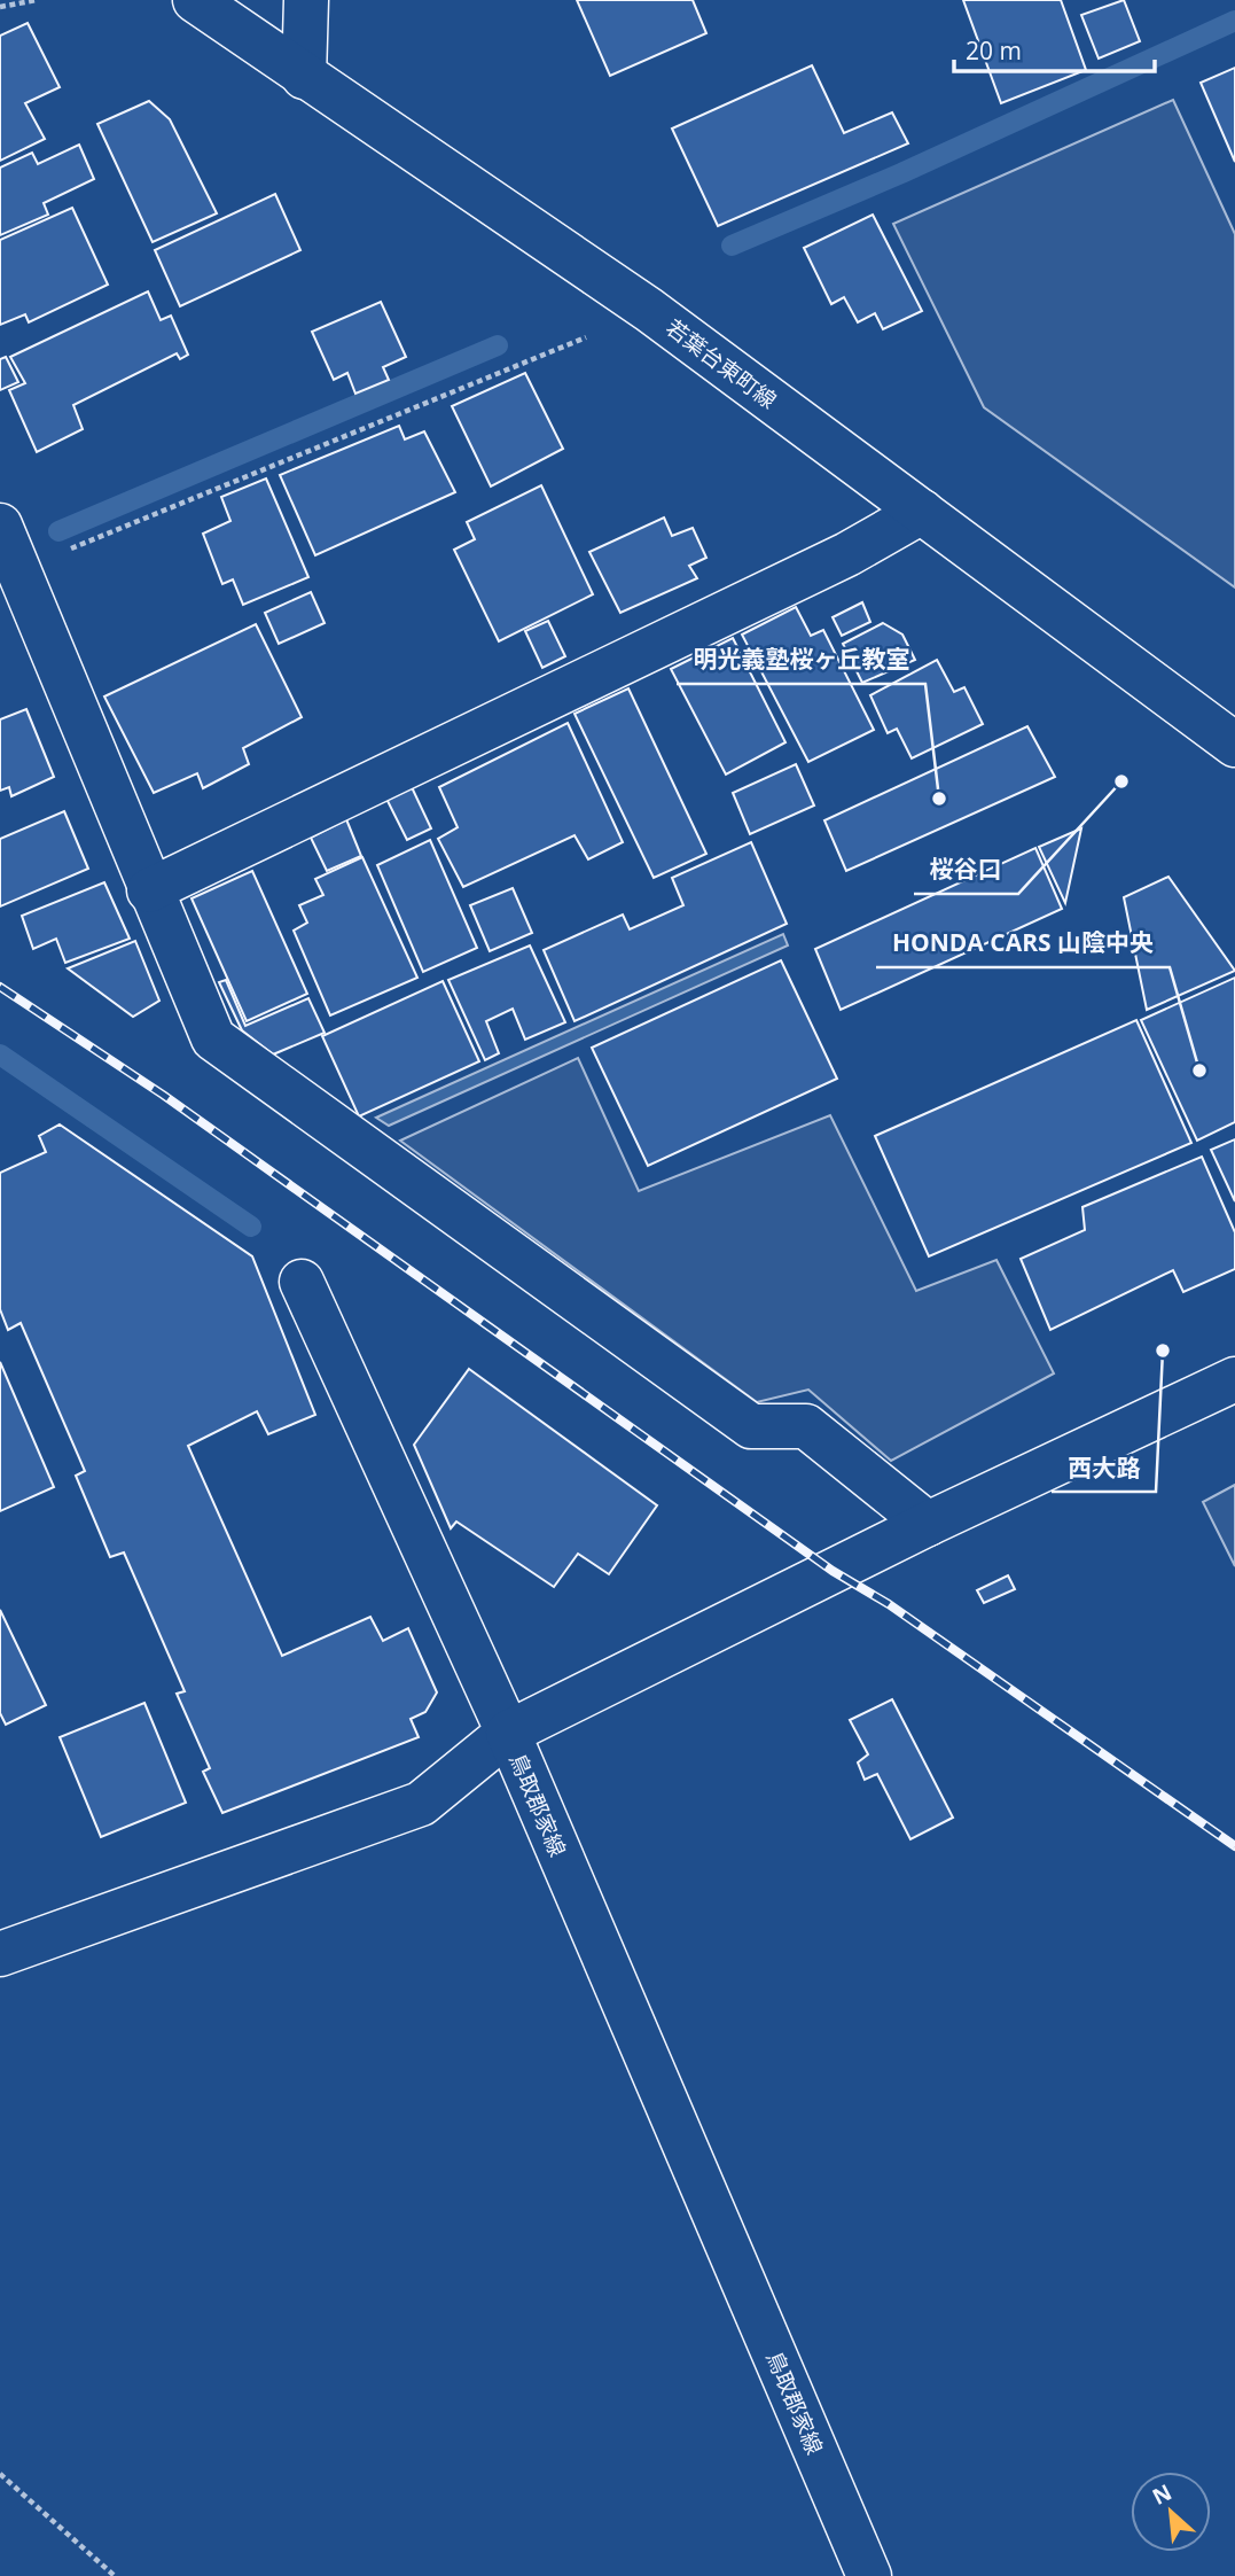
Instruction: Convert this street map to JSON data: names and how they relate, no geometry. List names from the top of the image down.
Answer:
{
  "streets": {
    "street": ["若葉台東町線", "鳥取郡家線"]
  },
  "places": [
    "桜谷口",
    "明光義塾桜ヶ丘教室",
    "HONDA CARS 山陰中央",
    "西大路"
  ],
  "scale_bar": "20 m",
  "north": "top left"
}
